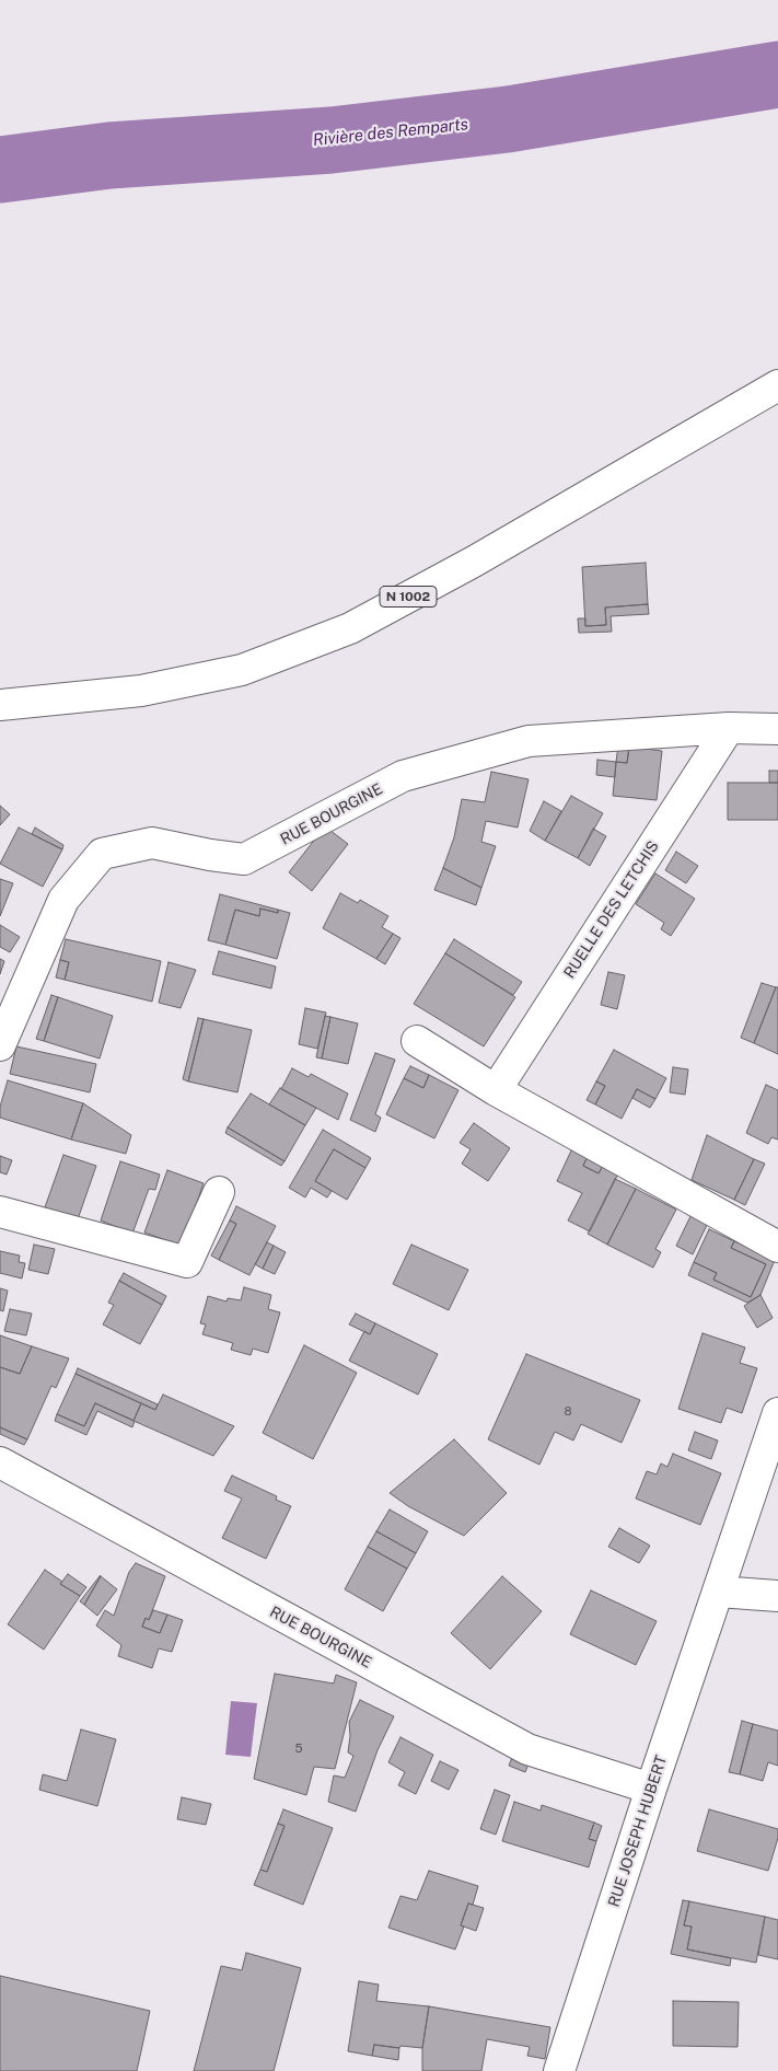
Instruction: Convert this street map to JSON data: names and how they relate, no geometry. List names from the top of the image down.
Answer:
{
  "streets": {
    "street": [
      "N 1002",
      "RUE BOURGINE",
      "RUELLE DES LETCHIS",
      "RUE JOSEPH HUBERT"
    ]
  },
  "crossings": [
    ["RUE BOURGINE", "RUELLE DES LETCHIS"],
    ["RUE BOURGINE", "RUE JOSEPH HUBERT"]
  ],
  "water": ["Rivière des Remparts"],
  "house_numbers": ["8", "5"]
}
